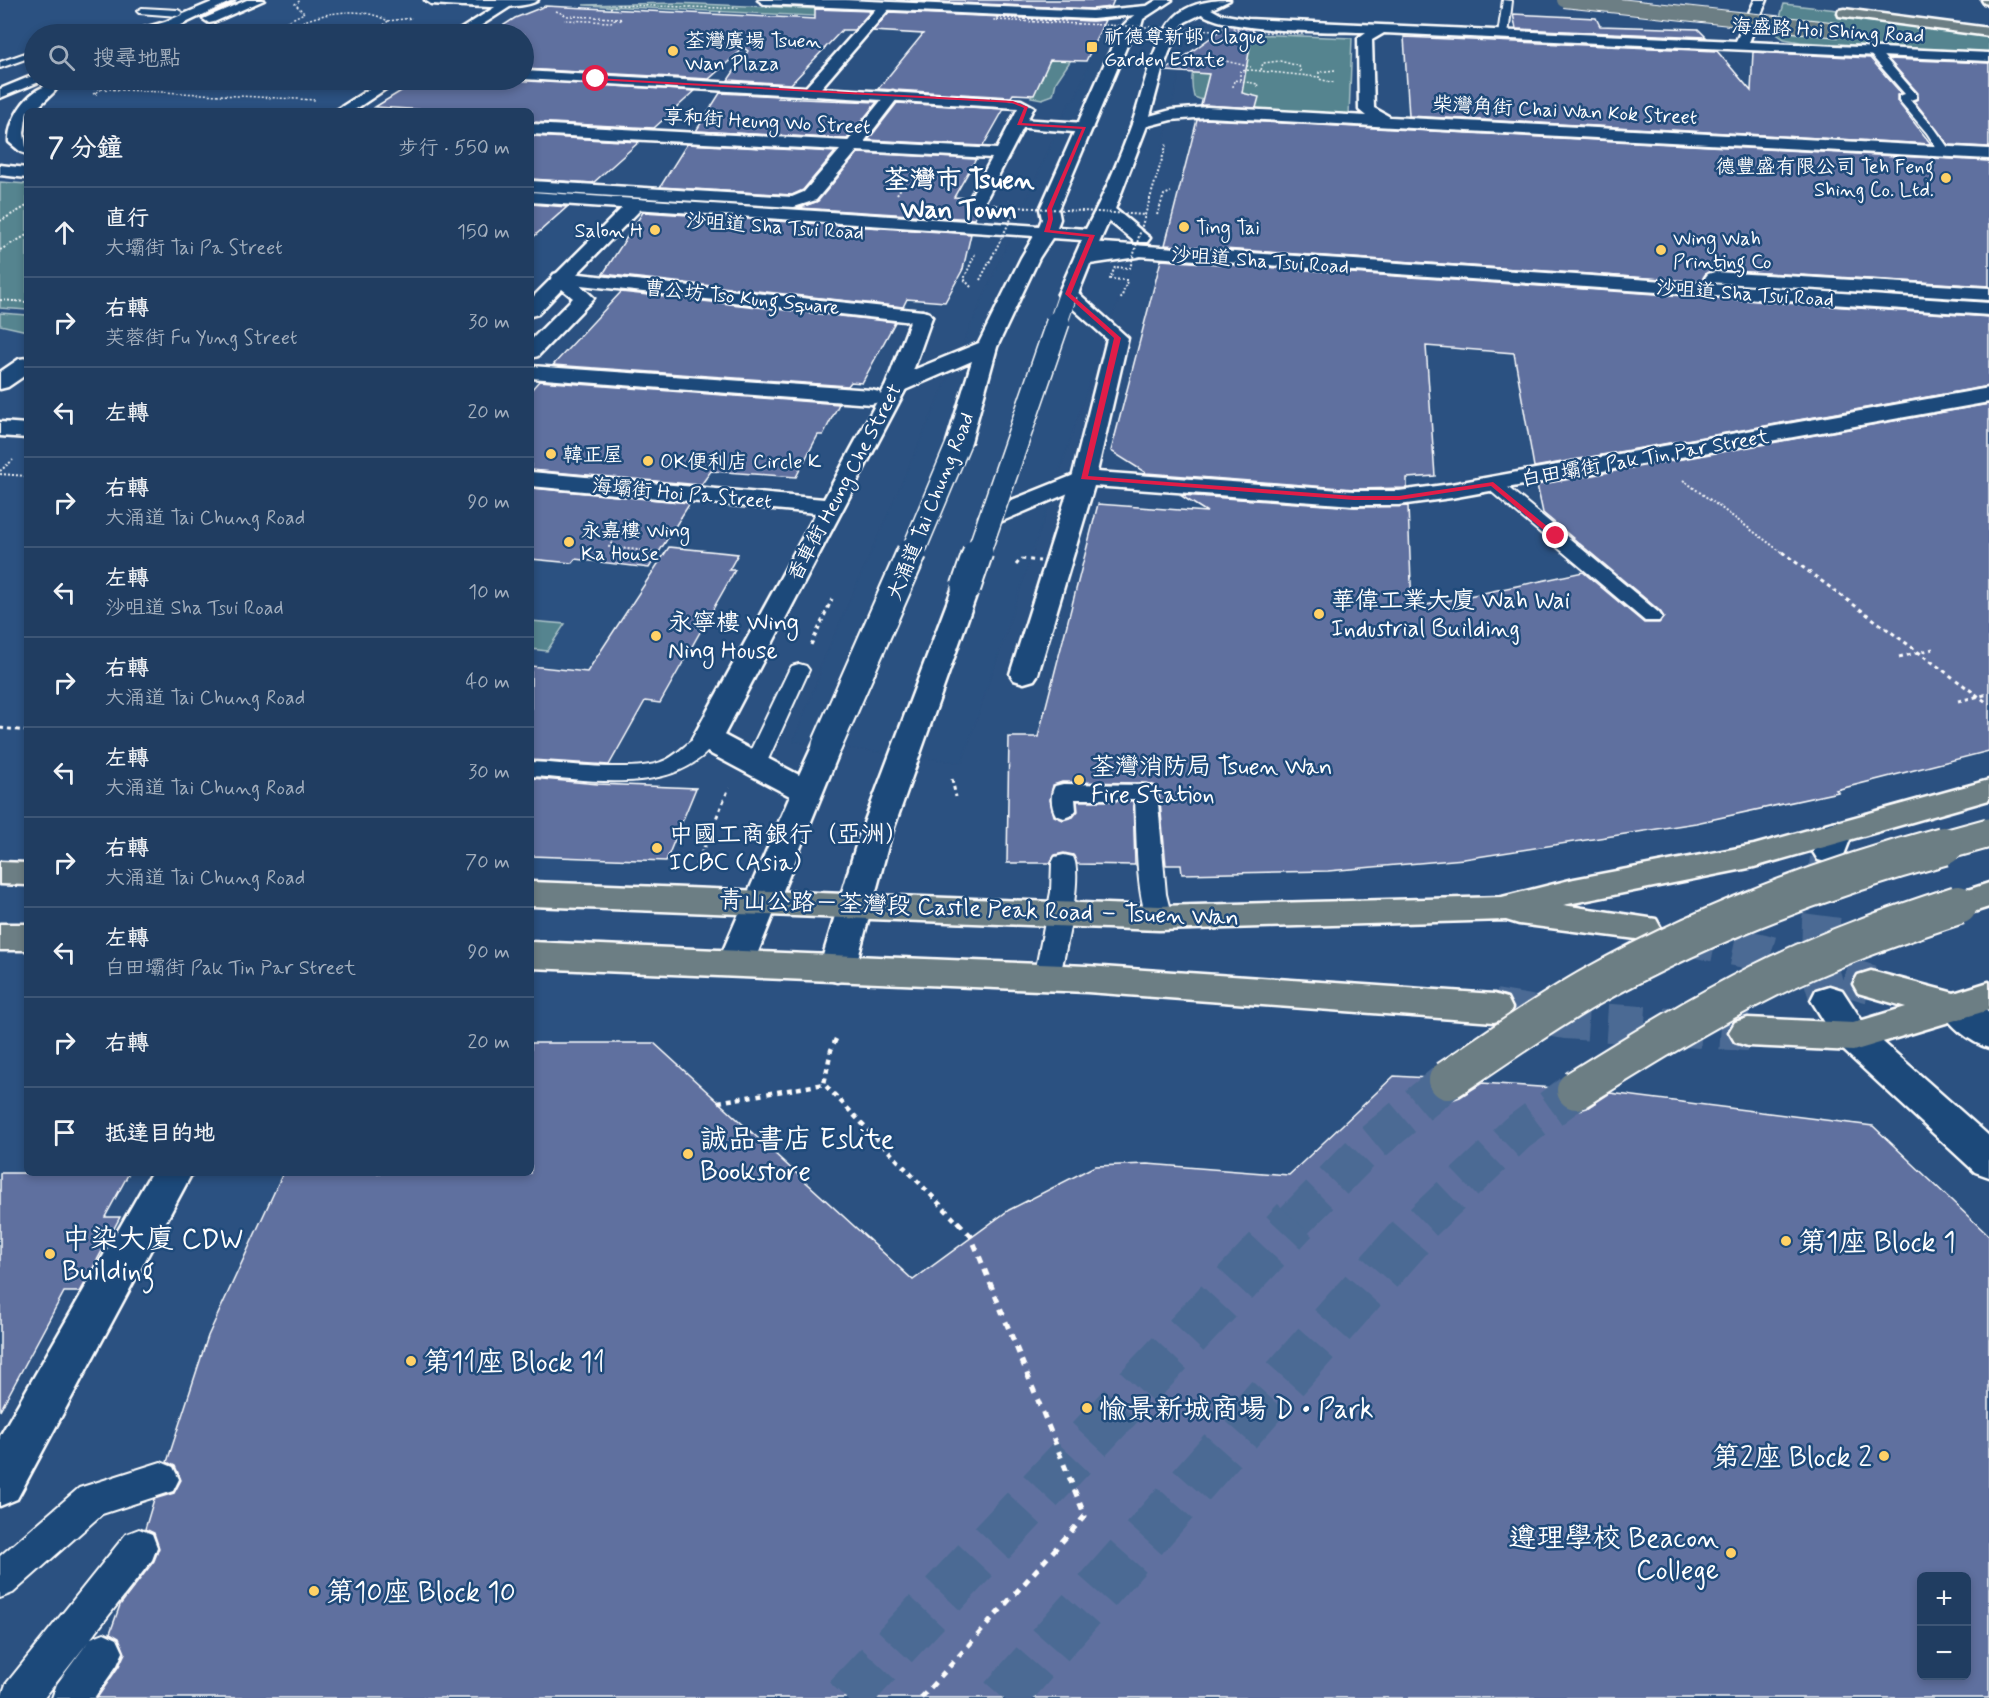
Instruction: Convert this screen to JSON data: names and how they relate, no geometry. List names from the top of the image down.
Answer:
{
  "streets": {
    "main road": ["青山公路－荃灣段 Castle Peak Road – Tsuen Wan"],
    "street": [
      "海盛路 Hoi Shing Road",
      "柴灣角街 Chai Wan Kok Street",
      "享和街 Heung Wo Street",
      "沙咀道 Sha Tsui Road",
      "曹公坊 Tso Kung Square",
      "白田壩街 Pak Tin Par Street",
      "香車街 Heung Che Street",
      "海壩街 Hoi Pa Street",
      "大涌道 Tai Chung Road"
    ]
  },
  "crossings": [
    ["享和街 Heung Wo Street", "沙咀道 Sha Tsui Road"],
    ["沙咀道 Sha Tsui Road", "大涌道 Tai Chung Road"],
    ["曹公坊 Tso Kung Square", "香車街 Heung Che Street"],
    ["香車街 Heung Che Street", "海壩街 Hoi Pa Street"],
    ["大涌道 Tai Chung Road", "青山公路－荃灣段 Castle Peak Road – Tsuen Wan"]
  ],
  "districts": ["荃灣市 Tsuen Wan Town"],
  "places": {
    "transit": ["祈德尊新邨 Clague Garden Estate"],
    "other": [
      "荃灣廣場 Tsuen Wan Plaza",
      "德豐盛有限公司 Teh Feng Shing Co. Ltd.",
      "Ting Tai",
      "Salon H",
      "Wing Wah Printing Co",
      "韓正屋",
      "OK便利店 Circle K",
      "永嘉樓 Wing Ka House",
      "華偉工業大廈 Wah Wai Industrial Building",
      "永寧樓 Wing Ning House",
      "荃灣消防局 Tsuen Wan Fire Station",
      "中國工商銀行（亞洲） ICBC (Asia)",
      "誠品書店 Eslite Bookstore",
      "第1座 Block 1",
      "中染大廈 CDW Building",
      "第11座 Block 11",
      "愉景新城商場 D • Park",
      "第2座 Block 2",
      "遵理學校 Beacon College",
      "第10座 Block 10"
    ]
  },
  "page": {
    "search": "搜尋地點",
    "heading": ["7 分鐘", "步行 · 550 m"],
    "list": [
      ["直行", "大壩街 Tai Pa Street", "150 m"],
      ["右轉", "芙蓉街 Fu Yung Street", "30 m"],
      ["左轉", "20 m"],
      ["右轉", "大涌道 Tai Chung Road", "90 m"],
      ["左轉", "沙咀道 Sha Tsui Road", "10 m"],
      ["右轉", "大涌道 Tai Chung Road", "40 m"],
      ["左轉", "大涌道 Tai Chung Road", "30 m"],
      ["右轉", "大涌道 Tai Chung Road", "70 m"],
      ["左轉", "白田壩街 Pak Tin Par Street", "90 m"],
      ["右轉", "20 m"],
      "抵達目的地"
    ],
    "map_buttons": ["+", "−"]
  }
}
